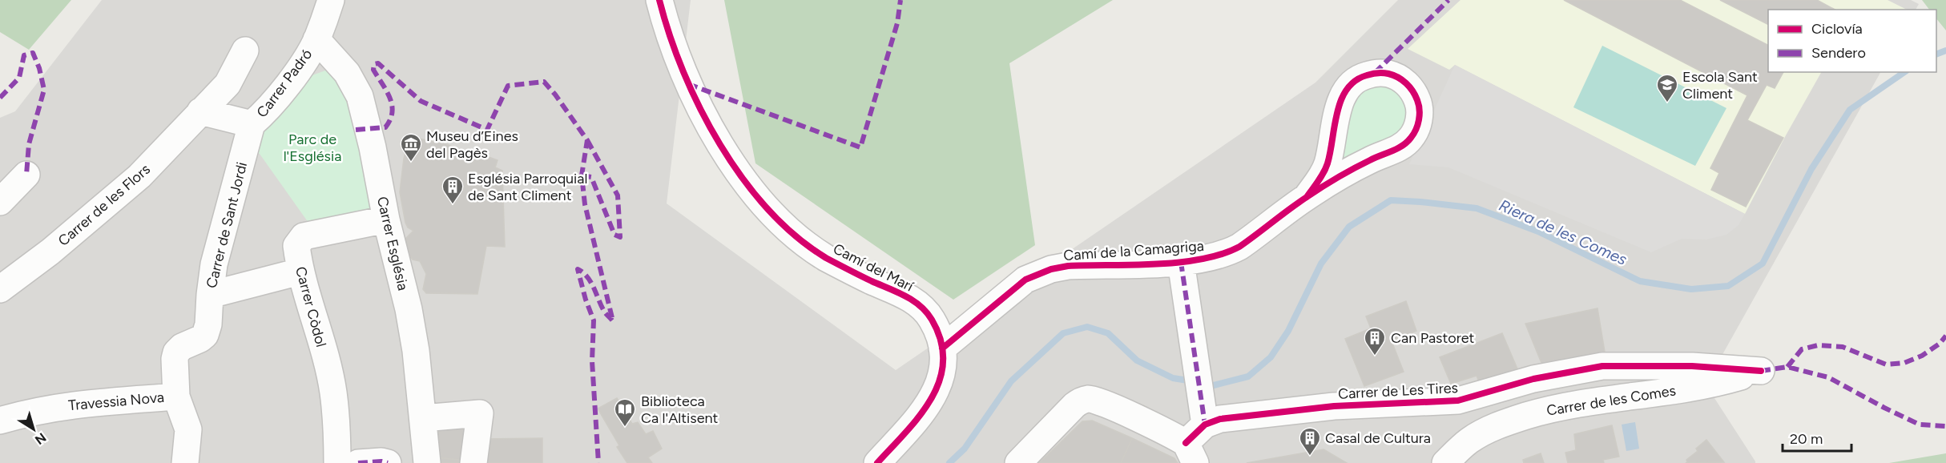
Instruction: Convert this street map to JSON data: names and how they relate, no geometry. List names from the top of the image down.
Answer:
{
  "streets": {
    "street": [
      "Carrer Padró",
      "Carrer de les Flors",
      "Carrer de Sant Jordi",
      "Carrer Església",
      "Camí de la Camagriga",
      "Camí del Marí",
      "Carrer Còdol",
      "Carrer de Les Tires",
      "Carrer de les Comes",
      "Travessia Nova"
    ]
  },
  "crossings": [
    ["Carrer Padró", "Carrer de les Flors"],
    ["Carrer Padró", "Carrer de Sant Jordi"],
    ["Carrer Padró", "Carrer Església"],
    ["Carrer de Sant Jordi", "Travessia Nova"],
    ["Carrer Església", "Carrer Còdol"],
    ["Camí de la Camagriga", "Camí del Marí"],
    ["Carrer de Les Tires", "Carrer de les Comes"]
  ],
  "water": ["Riera de les Comes"],
  "parks": ["Parc de l'Església"],
  "places": {
    "school or university": ["Escola Sant Climent"],
    "museum": ["Museu d’Eines del Pagès"],
    "building": ["Església Parroquial de Sant Climent", "Can Pastoret", "Casal de Cultura"],
    "library": ["Biblioteca Ca l'Altisent"]
  },
  "legend": ["Ciclovía", "Sendero"],
  "scale_bar": "20 m",
  "north": "bottom right"
}
